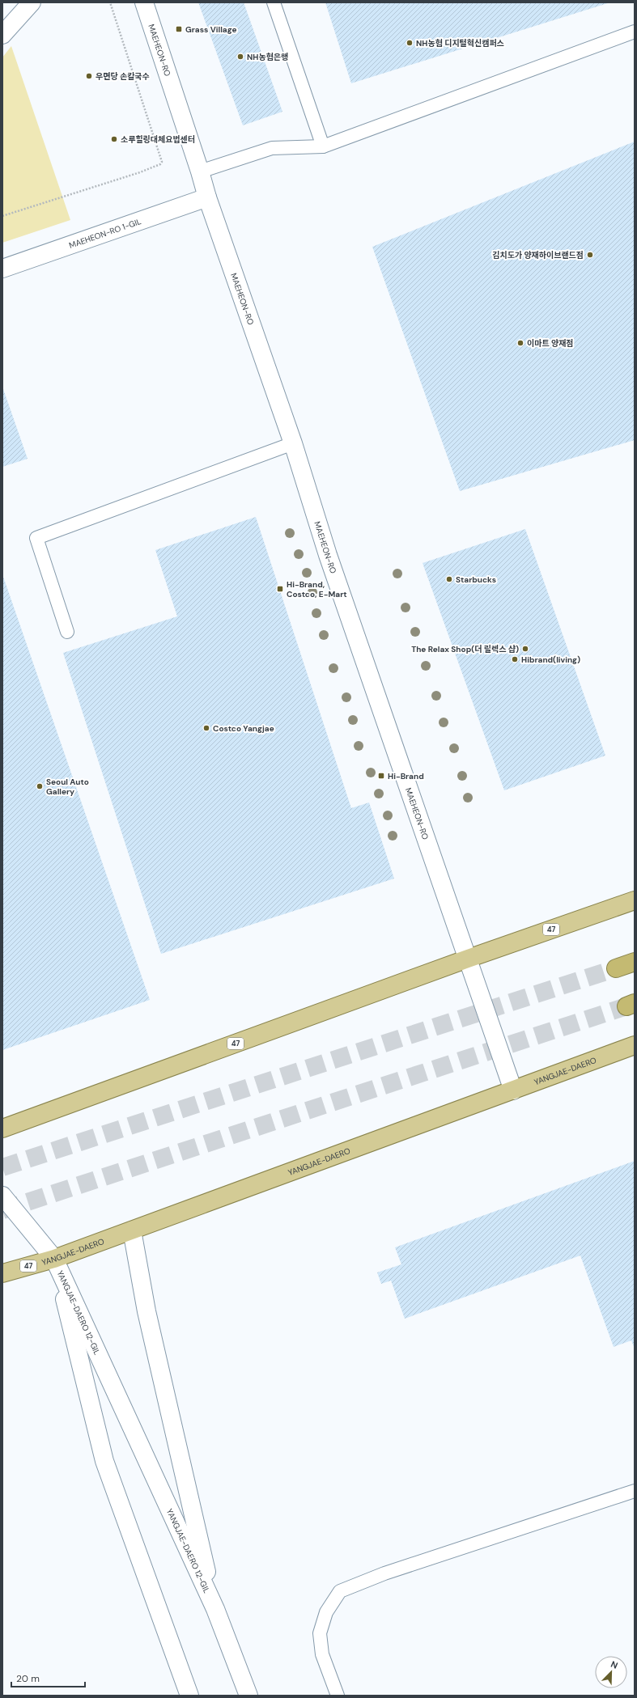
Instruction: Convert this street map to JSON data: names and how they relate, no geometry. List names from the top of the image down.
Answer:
{
  "streets": {
    "main road": [
      "MAEHEON-RO",
      "MAEHEON-RO 1-GIL",
      "47",
      "YANGJAE-DAERO",
      "YANGJAE-DAERO 12-GIL"
    ]
  },
  "crossings": [
    ["MAEHEON-RO", "MAEHEON-RO 1-GIL"],
    ["MAEHEON-RO", "47"],
    ["MAEHEON-RO", "YANGJAE-DAERO"],
    ["YANGJAE-DAERO", "YANGJAE-DAERO 12-GIL"]
  ],
  "places": {
    "transit": ["Grass Village", "Hi-Brand, Costco, E-Mart", "Hi-Brand"],
    "other": [
      "NH농협 디지털혁신캠퍼스",
      "NH농협은행",
      "우면당 손칼국수",
      "소루힐링대체요법센터",
      "김치도가 양재하이브랜드점",
      "이마트 양재점",
      "Starbucks",
      "The Relax Shop(더 릴렉스 샵)",
      "Hibrand(living)",
      "Costco Yangjae",
      "Seoul Auto Gallery"
    ]
  },
  "scale_bar": "20 m",
  "north": "top right"
}
